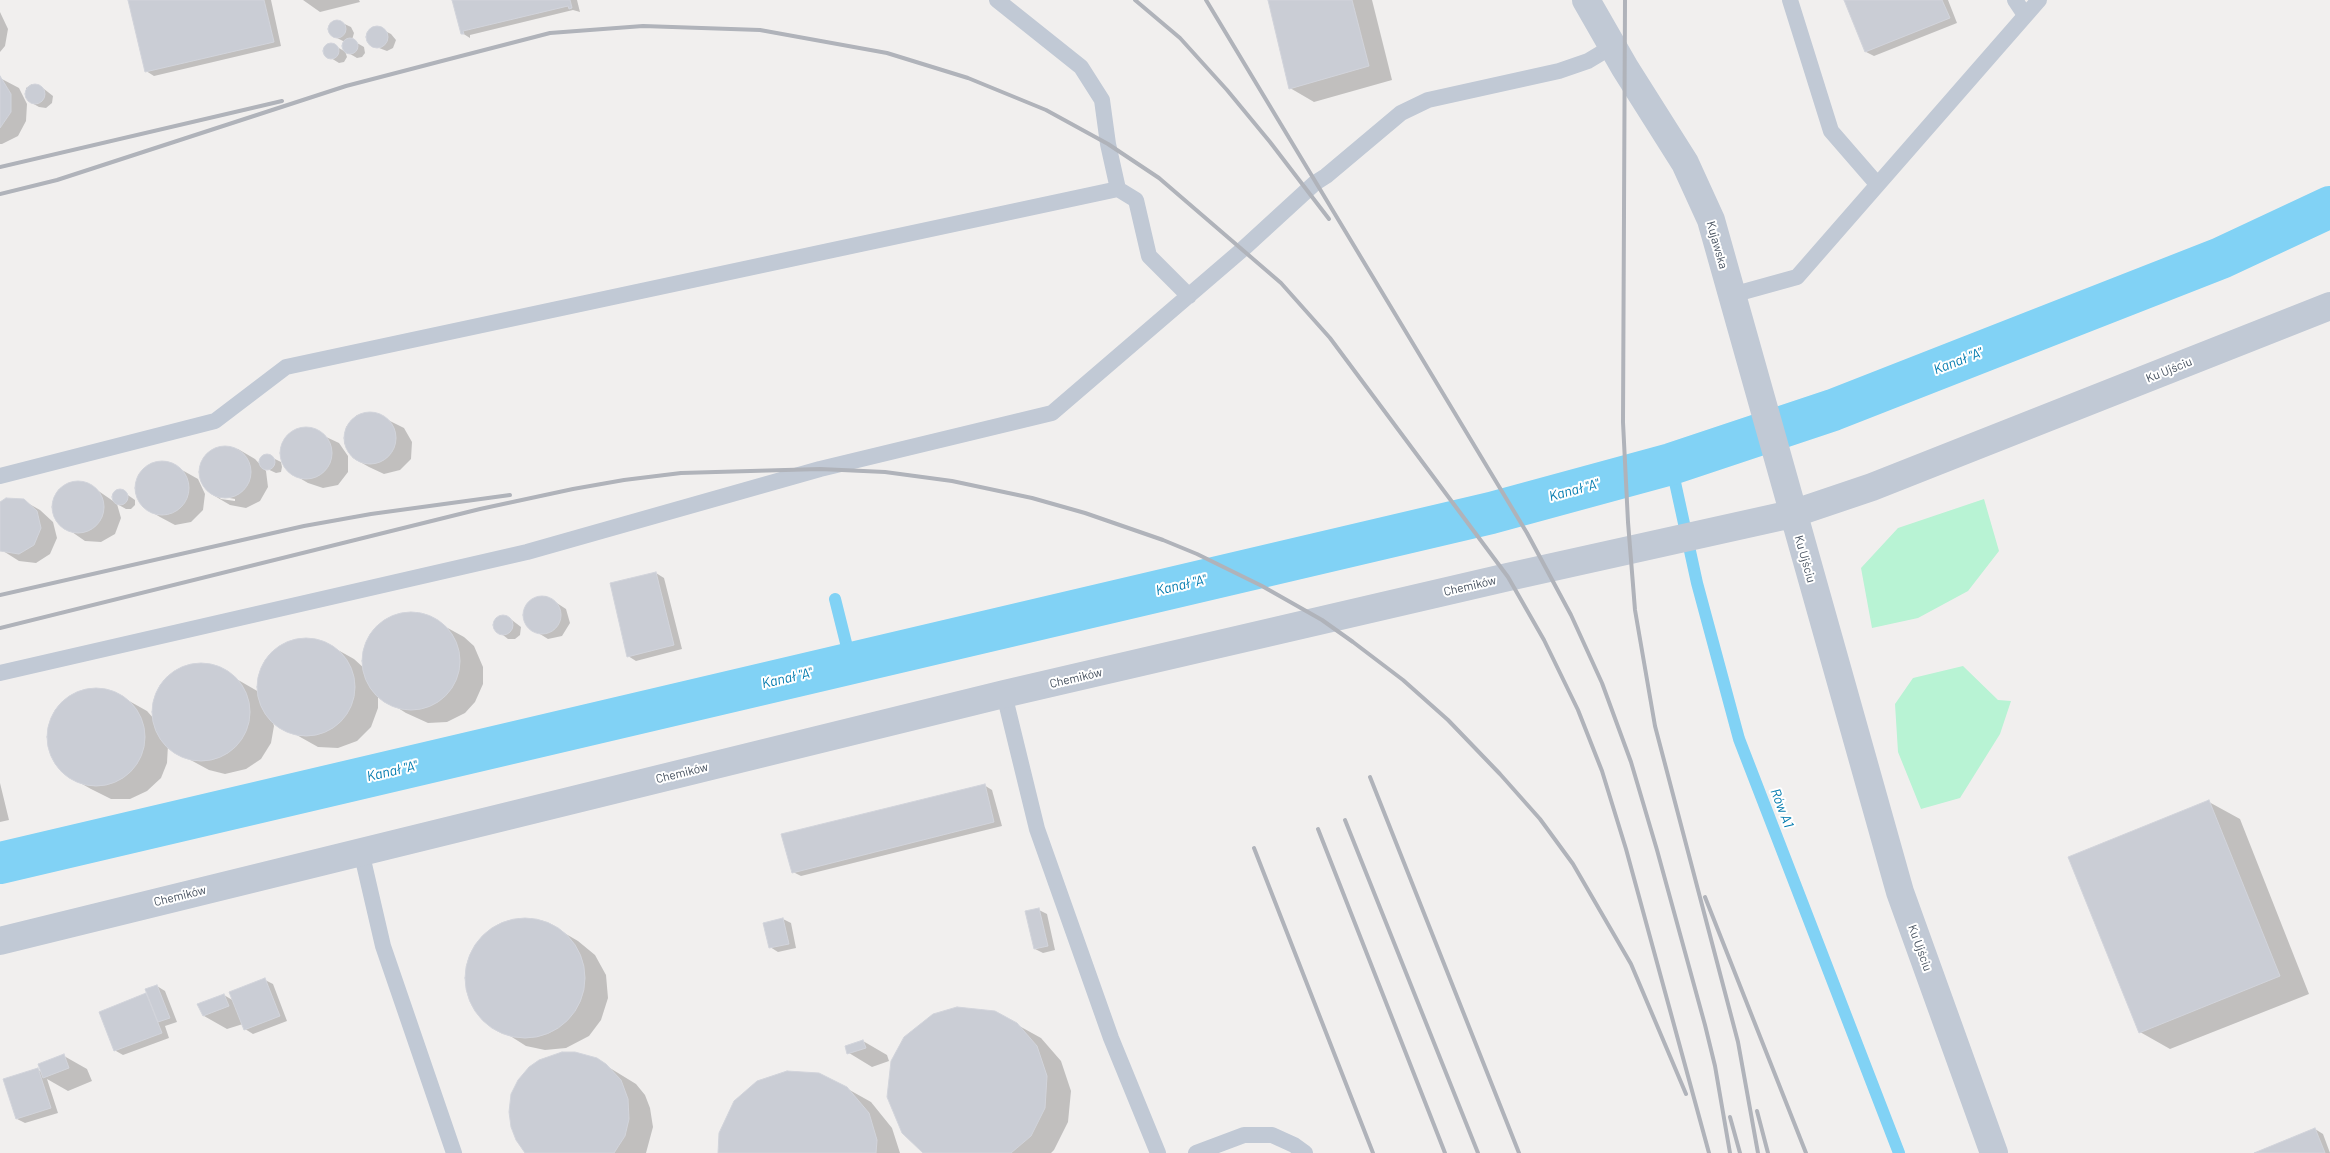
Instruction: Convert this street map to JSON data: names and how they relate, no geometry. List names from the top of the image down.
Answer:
{
  "streets": {
    "street": ["Kujawska", "Ku Ujściu", "Chemików"]
  },
  "crossings": [
    ["Kujawska", "Ku Ujściu"],
    ["Kujawska", "Chemików"],
    ["Ku Ujściu", "Chemików"]
  ],
  "water": ["Kanał \"A\"", "Rów A1"]
}
